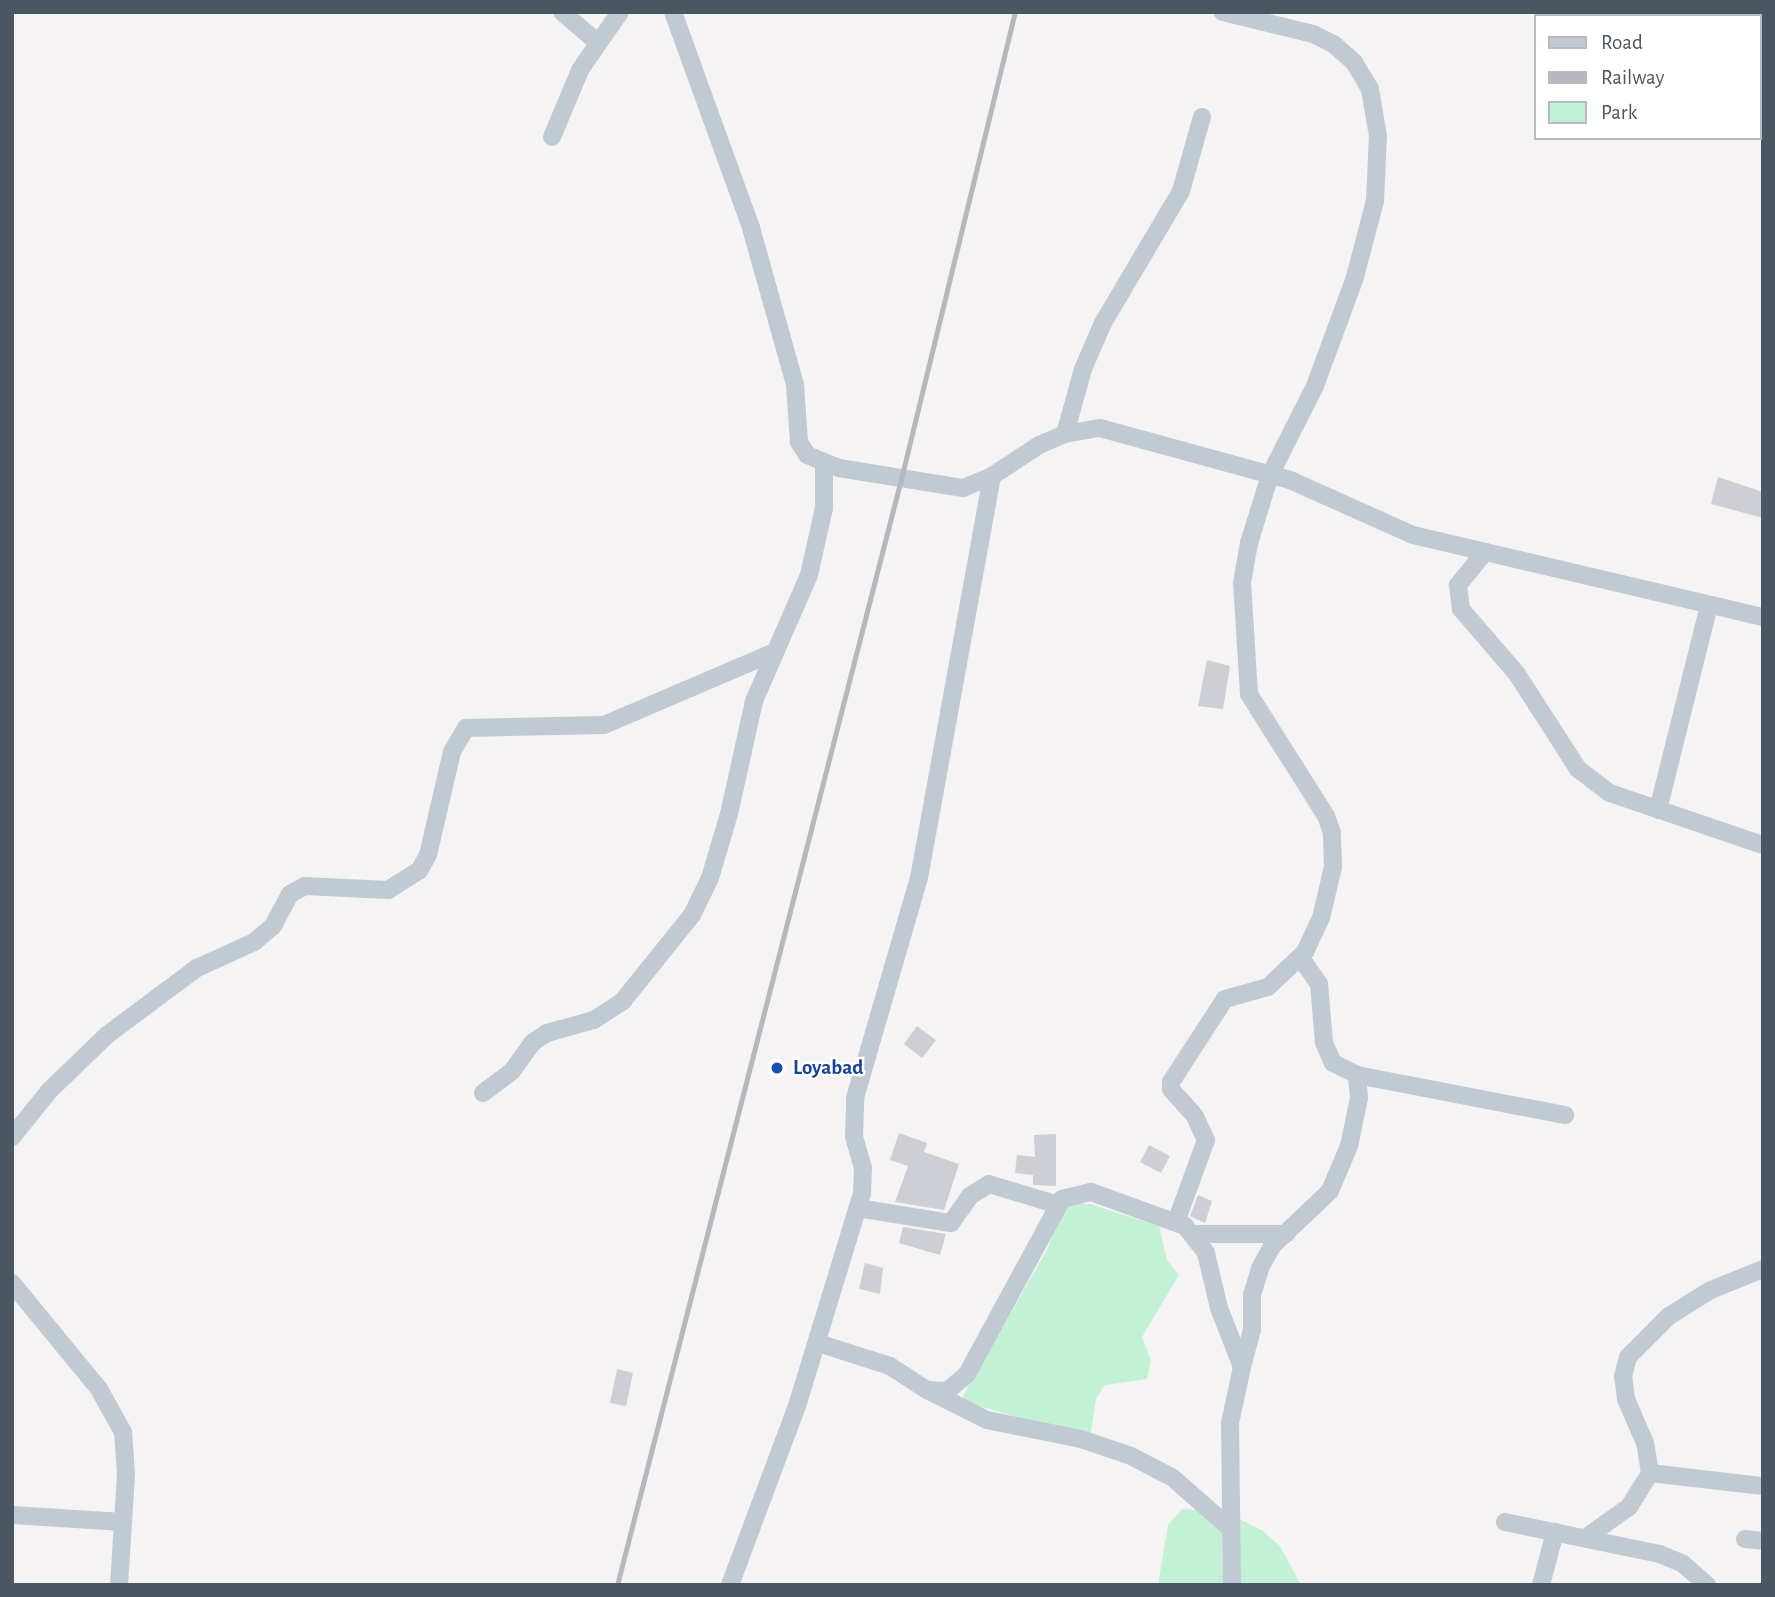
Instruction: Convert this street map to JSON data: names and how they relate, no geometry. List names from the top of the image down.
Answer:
{
  "places": ["Loyabad"],
  "legend": ["Road", "Railway", "Park"]
}
